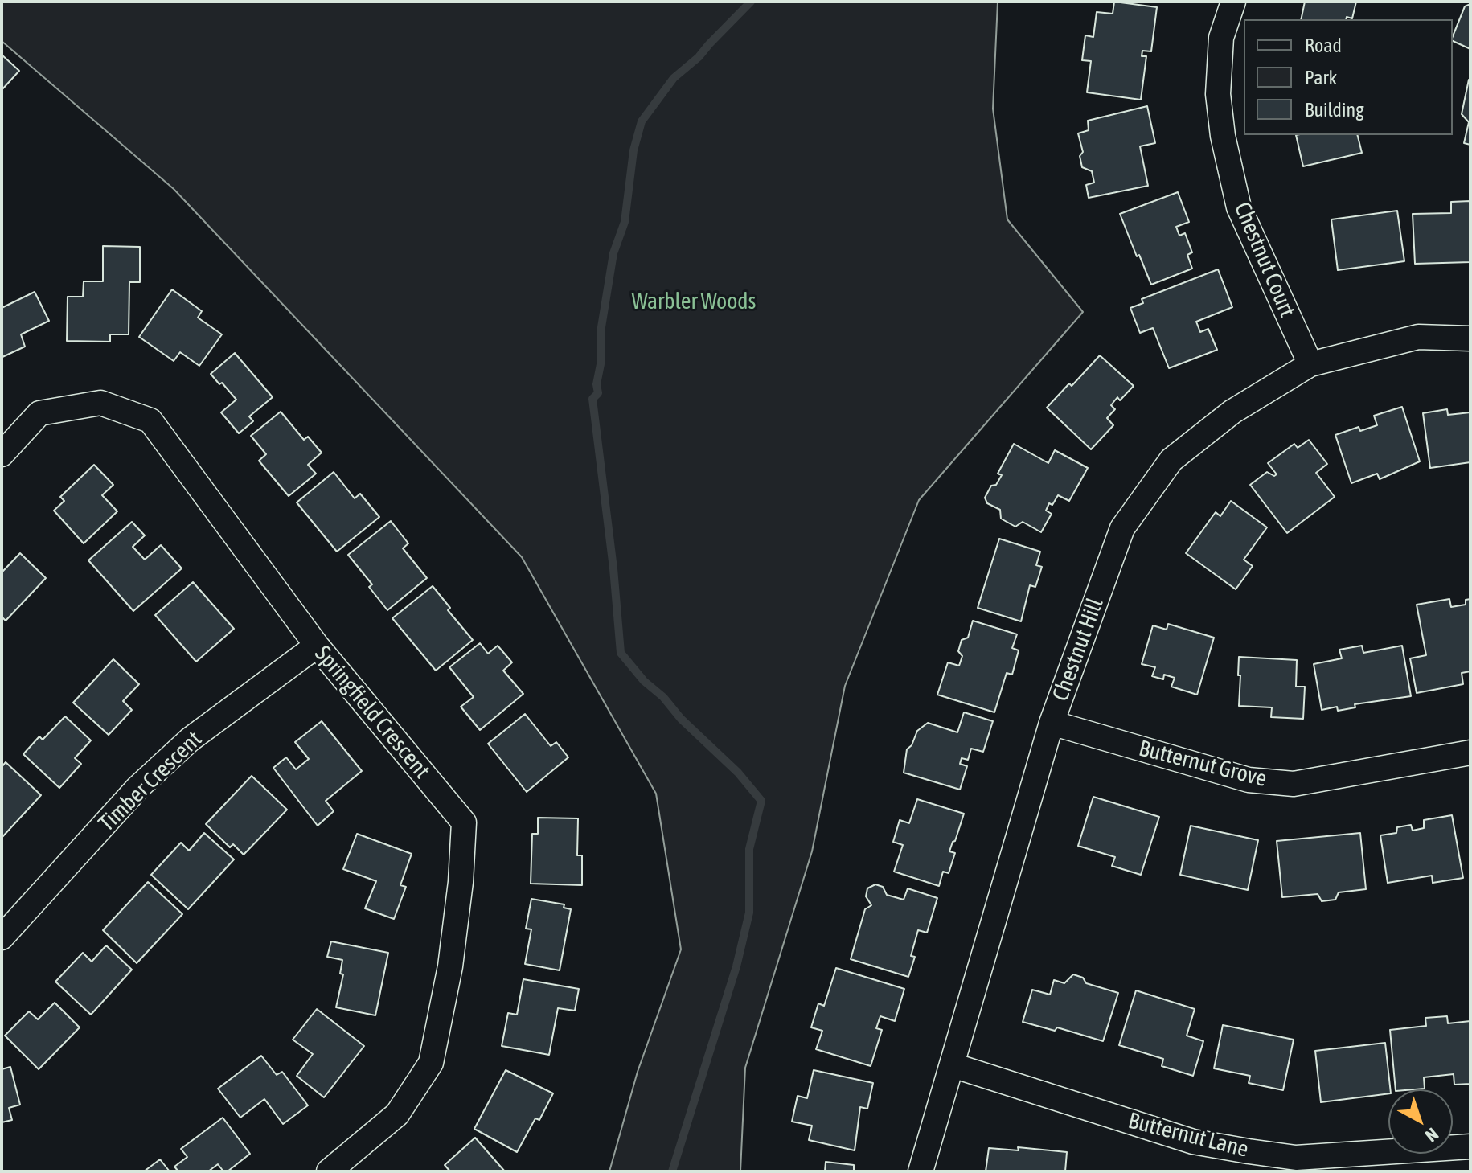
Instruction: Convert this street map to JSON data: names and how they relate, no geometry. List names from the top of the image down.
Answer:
{
  "streets": {
    "street": [
      "Chestnut Court",
      "Chestnut Hill",
      "Springfield Crescent",
      "Butternut Grove",
      "Timber Crescent",
      "Butternut Lane"
    ]
  },
  "crossings": [
    ["Chestnut Court", "Chestnut Hill"],
    ["Chestnut Hill", "Butternut Grove"],
    ["Chestnut Hill", "Butternut Lane"],
    ["Springfield Crescent", "Timber Crescent"]
  ],
  "parks": ["Warbler Woods"],
  "legend": ["Road", "Park", "Building"],
  "north": "bottom right"
}
